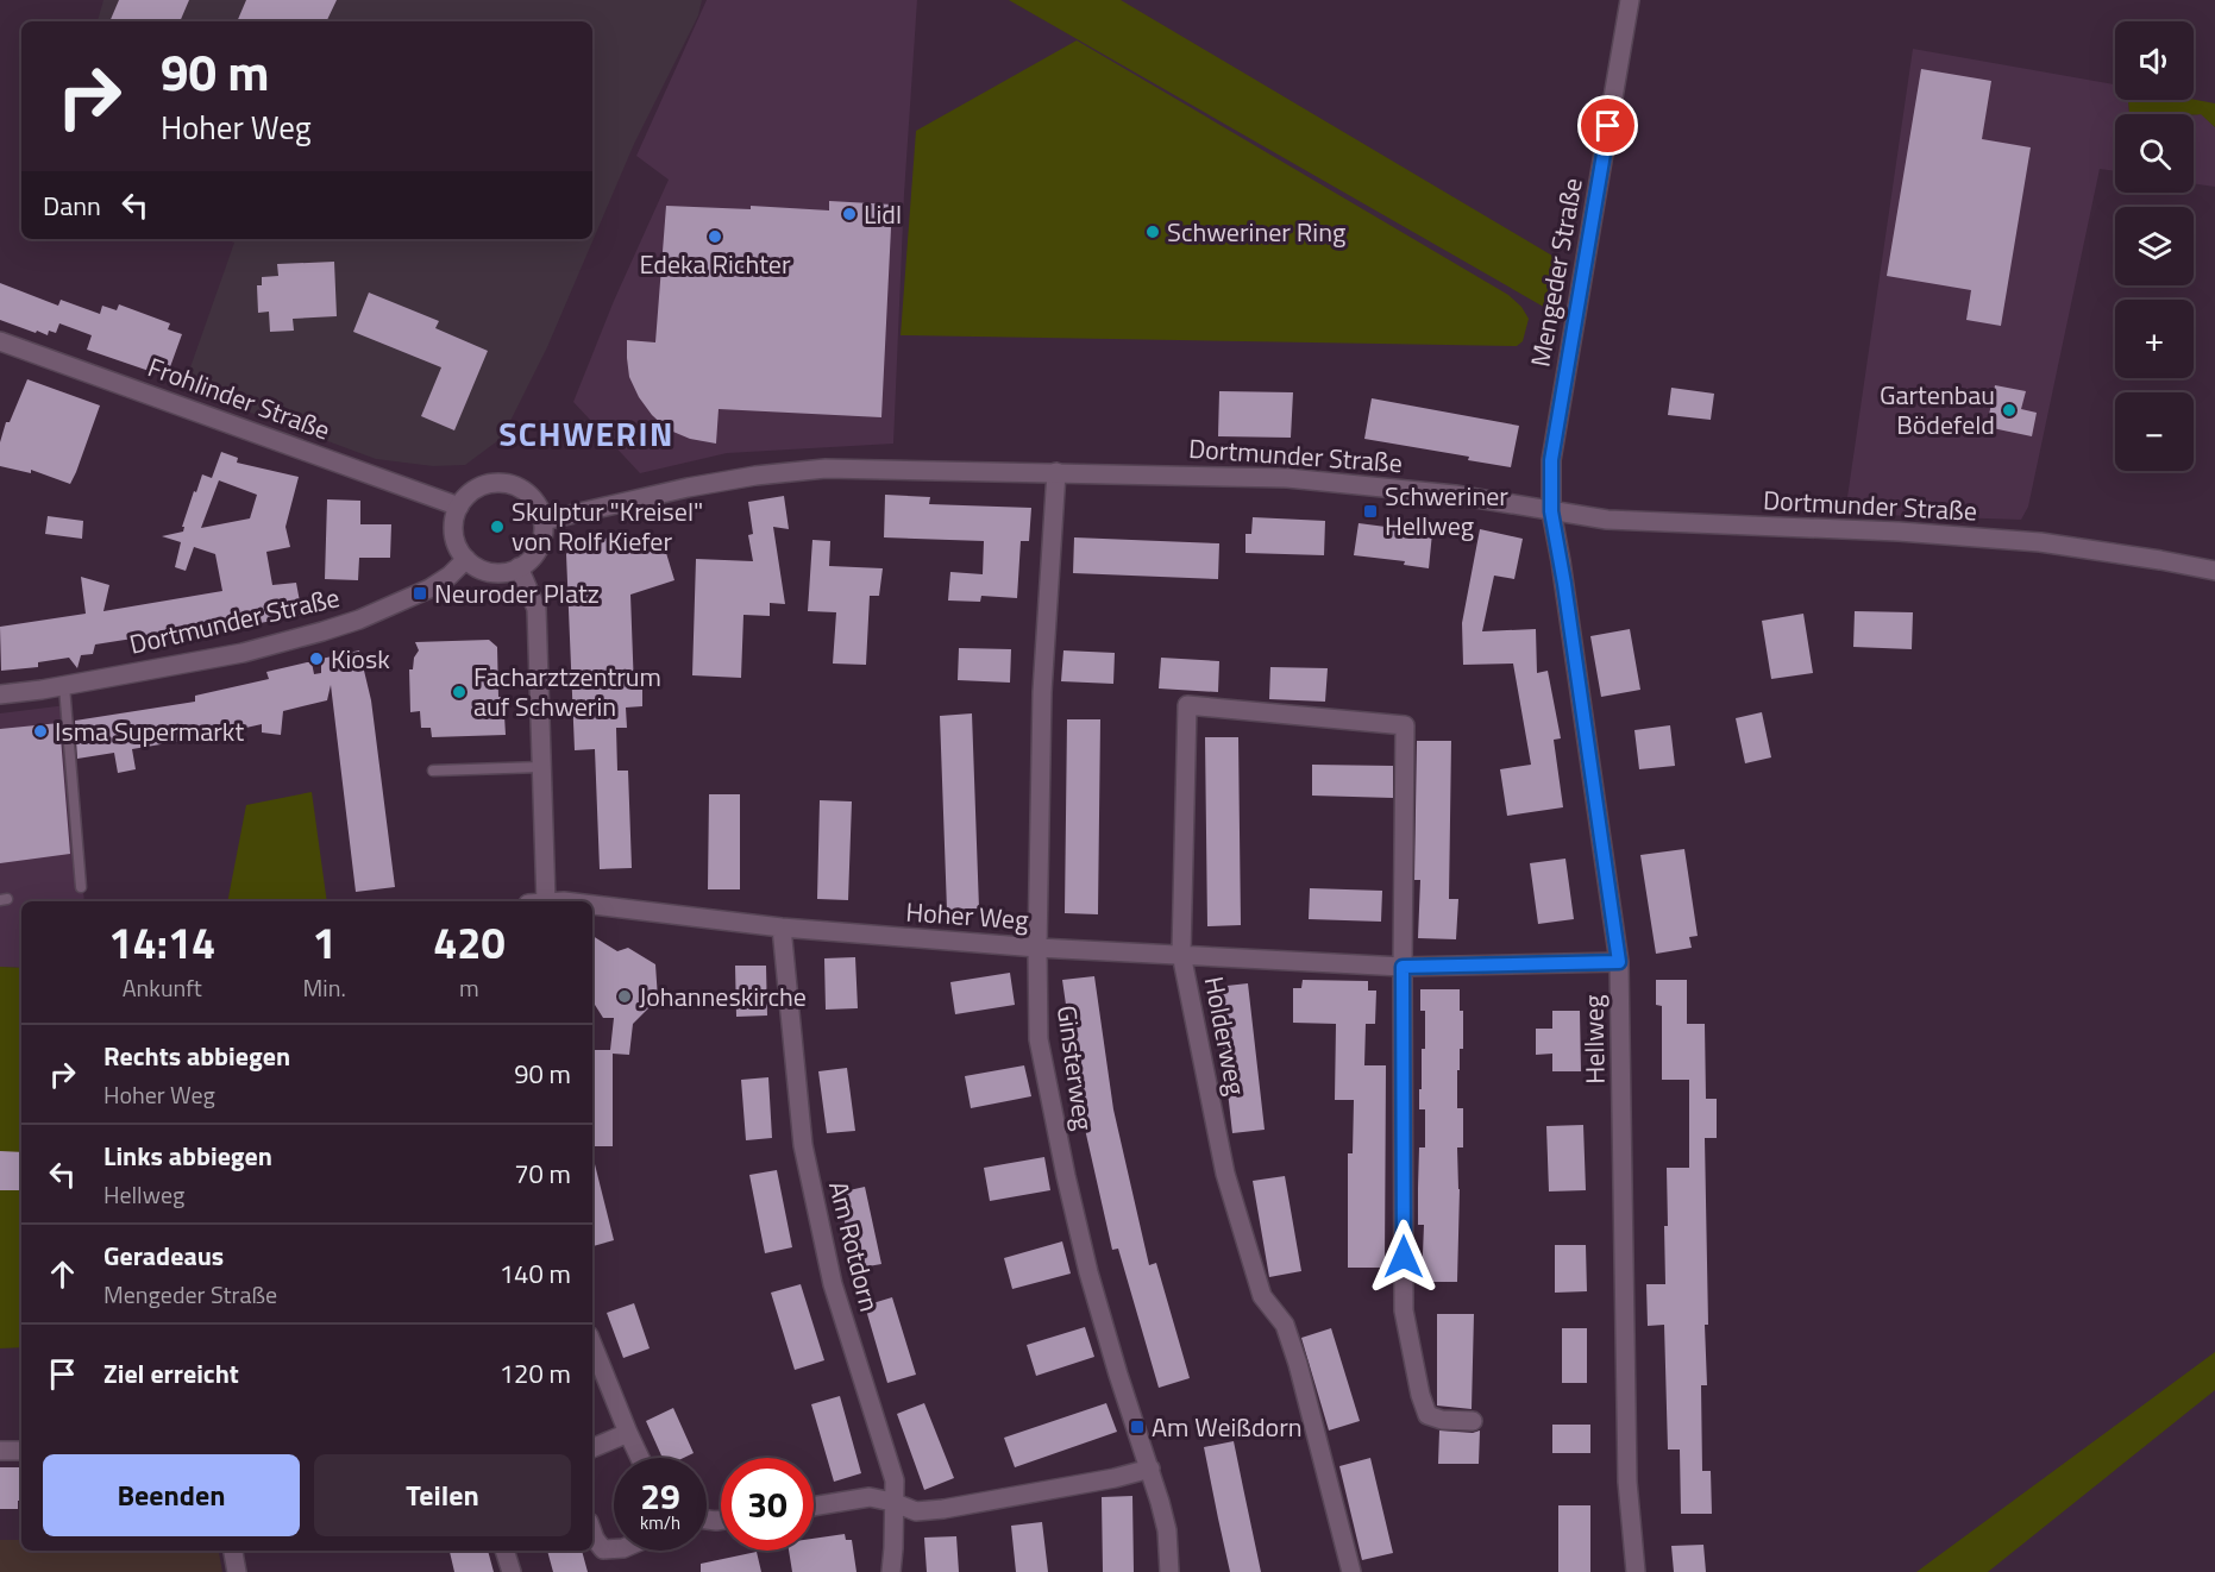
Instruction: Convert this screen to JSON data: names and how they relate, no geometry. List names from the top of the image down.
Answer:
{
  "streets": {
    "street": [
      "Mengeder Straße",
      "Frohlinder Straße",
      "Dortmunder Straße",
      "Hoher Weg",
      "Holderweg",
      "Hellweg",
      "Ginsterweg",
      "Am Rotdorn"
    ]
  },
  "crossings": [
    ["Mengeder Straße", "Dortmunder Straße"],
    ["Mengeder Straße", "Hellweg"],
    ["Frohlinder Straße", "Dortmunder Straße"],
    ["Dortmunder Straße", "Hellweg"],
    ["Dortmunder Straße", "Ginsterweg"],
    ["Hoher Weg", "Holderweg"],
    ["Hoher Weg", "Hellweg"],
    ["Hoher Weg", "Ginsterweg"],
    ["Hoher Weg", "Am Rotdorn"]
  ],
  "districts": ["SCHWERIN"],
  "places": {
    "other": [
      "Lidl",
      "Schweriner Ring",
      "Edeka Richter",
      "Gartenbau Bödefeld",
      "Skulptur \"Kreisel\" von Rolf Kiefer",
      "Kiosk",
      "Facharztzentrum auf Schwerin",
      "Isma Supermarkt",
      "Johanneskirche"
    ],
    "transit": ["Schweriner Hellweg", "Neuroder Platz", "Am Weißdorn"]
  },
  "page": {
    "map_buttons": ["+", "−"],
    "turn": ["90 m", "Hoher Weg"],
    "then": "Dann",
    "eta": [
      "14:14",
      "Ankunft",
      "1",
      "Min.",
      "420",
      "m"
    ],
    "list": [
      {
        "name": "Rechts abbiegen",
        "note": "Hoher Weg",
        "value": "90 m"
      },
      {
        "name": "Links abbiegen",
        "note": "Hellweg",
        "value": "70 m"
      },
      {
        "name": "Geradeaus",
        "note": "Mengeder Straße",
        "value": "140 m"
      },
      {
        "name": "Ziel erreicht",
        "value": "120 m"
      }
    ],
    "buttons": ["Beenden", "Teilen"],
    "speed": "29 km/h",
    "limit": "30"
  }
}
